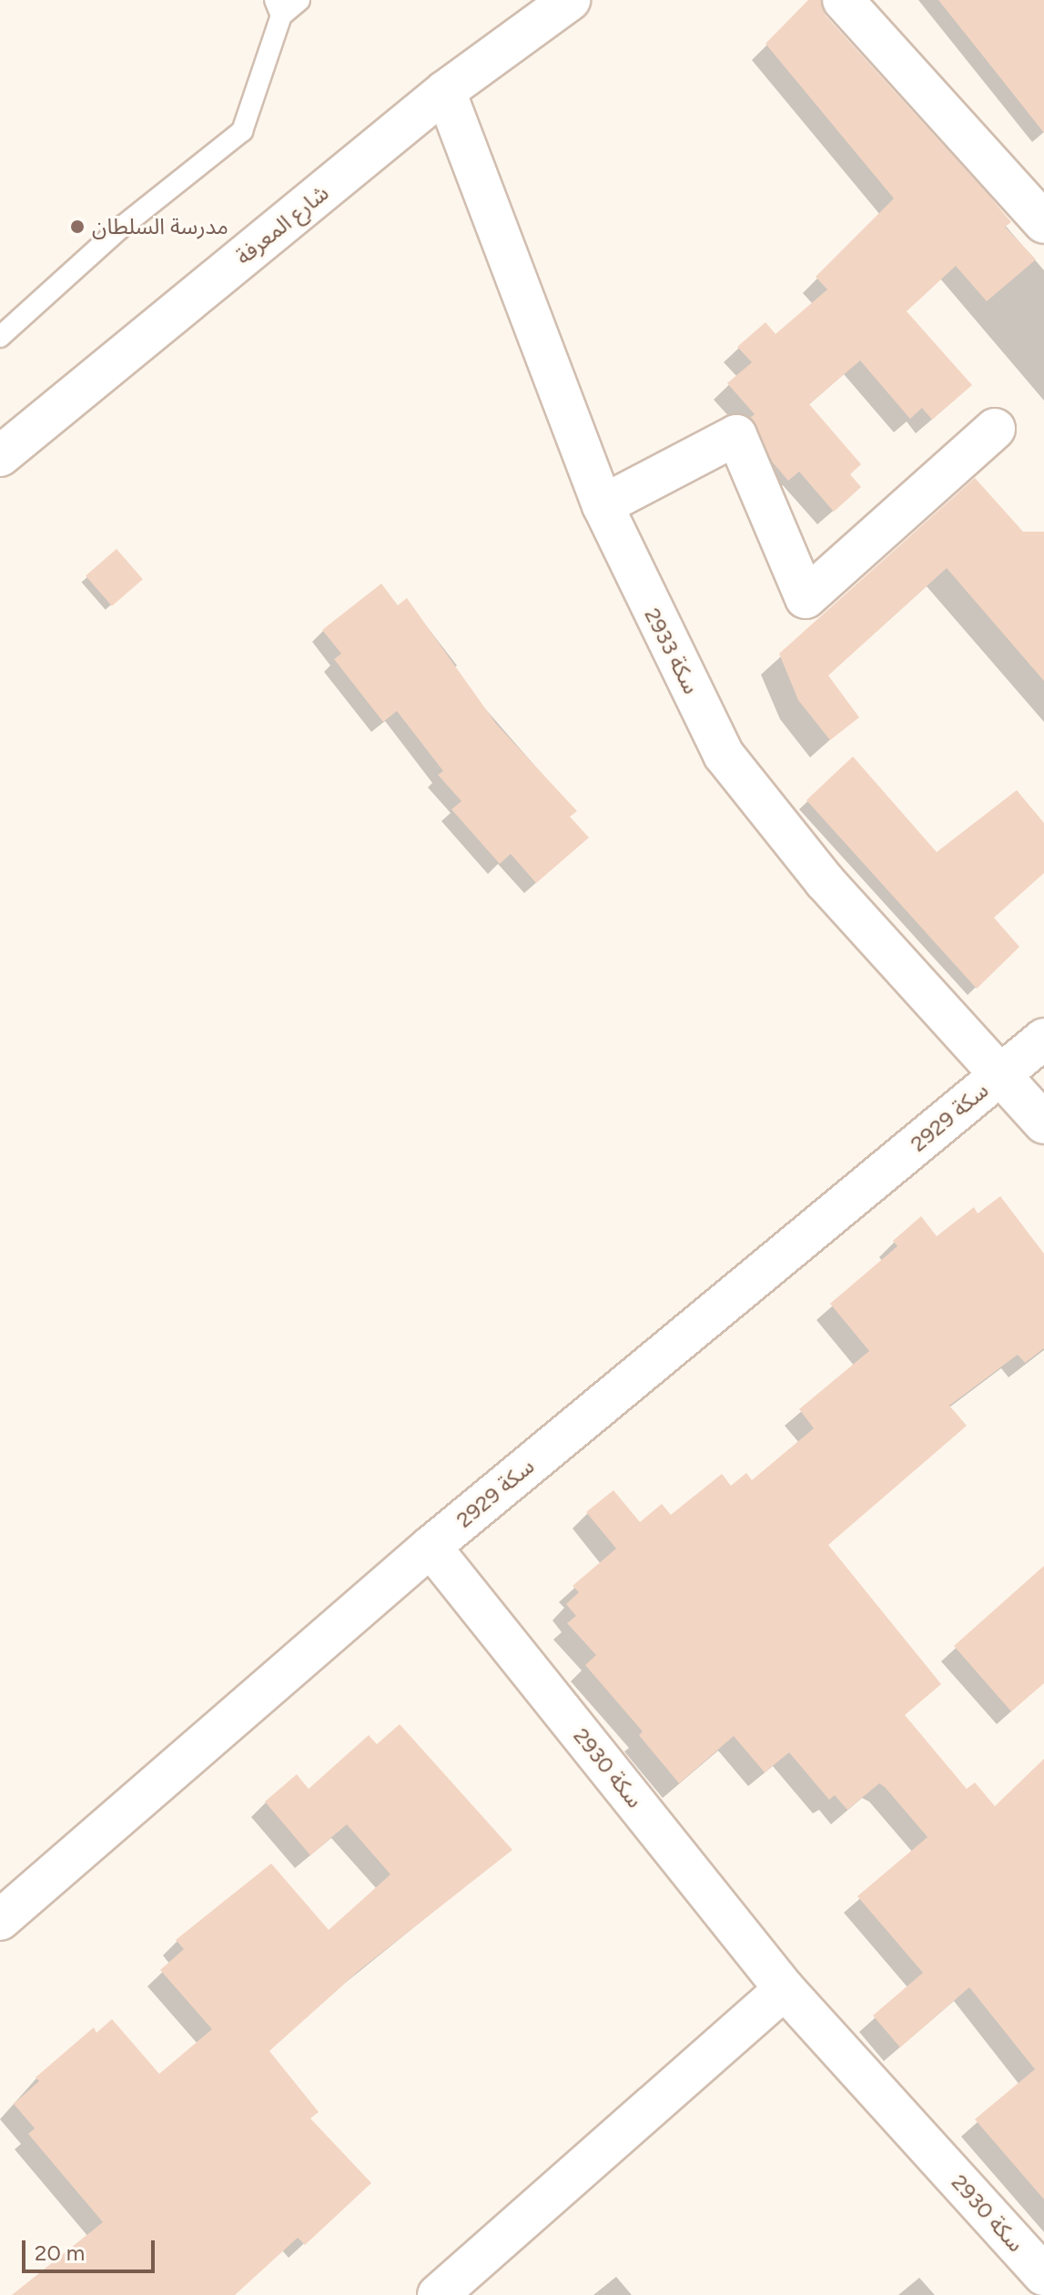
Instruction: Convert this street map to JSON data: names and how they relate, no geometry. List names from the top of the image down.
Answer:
{
  "streets": {
    "street": [
      "شارع المعرفة",
      "سكة 2933",
      "سكة 2929",
      "سكة 2930"
    ]
  },
  "crossings": [
    ["شارع المعرفة", "سكة 2933"],
    ["سكة 2933", "سكة 2929"],
    ["سكة 2929", "سكة 2930"]
  ],
  "places": ["مدرسة السلطان"],
  "scale_bar": "20 m"
}
